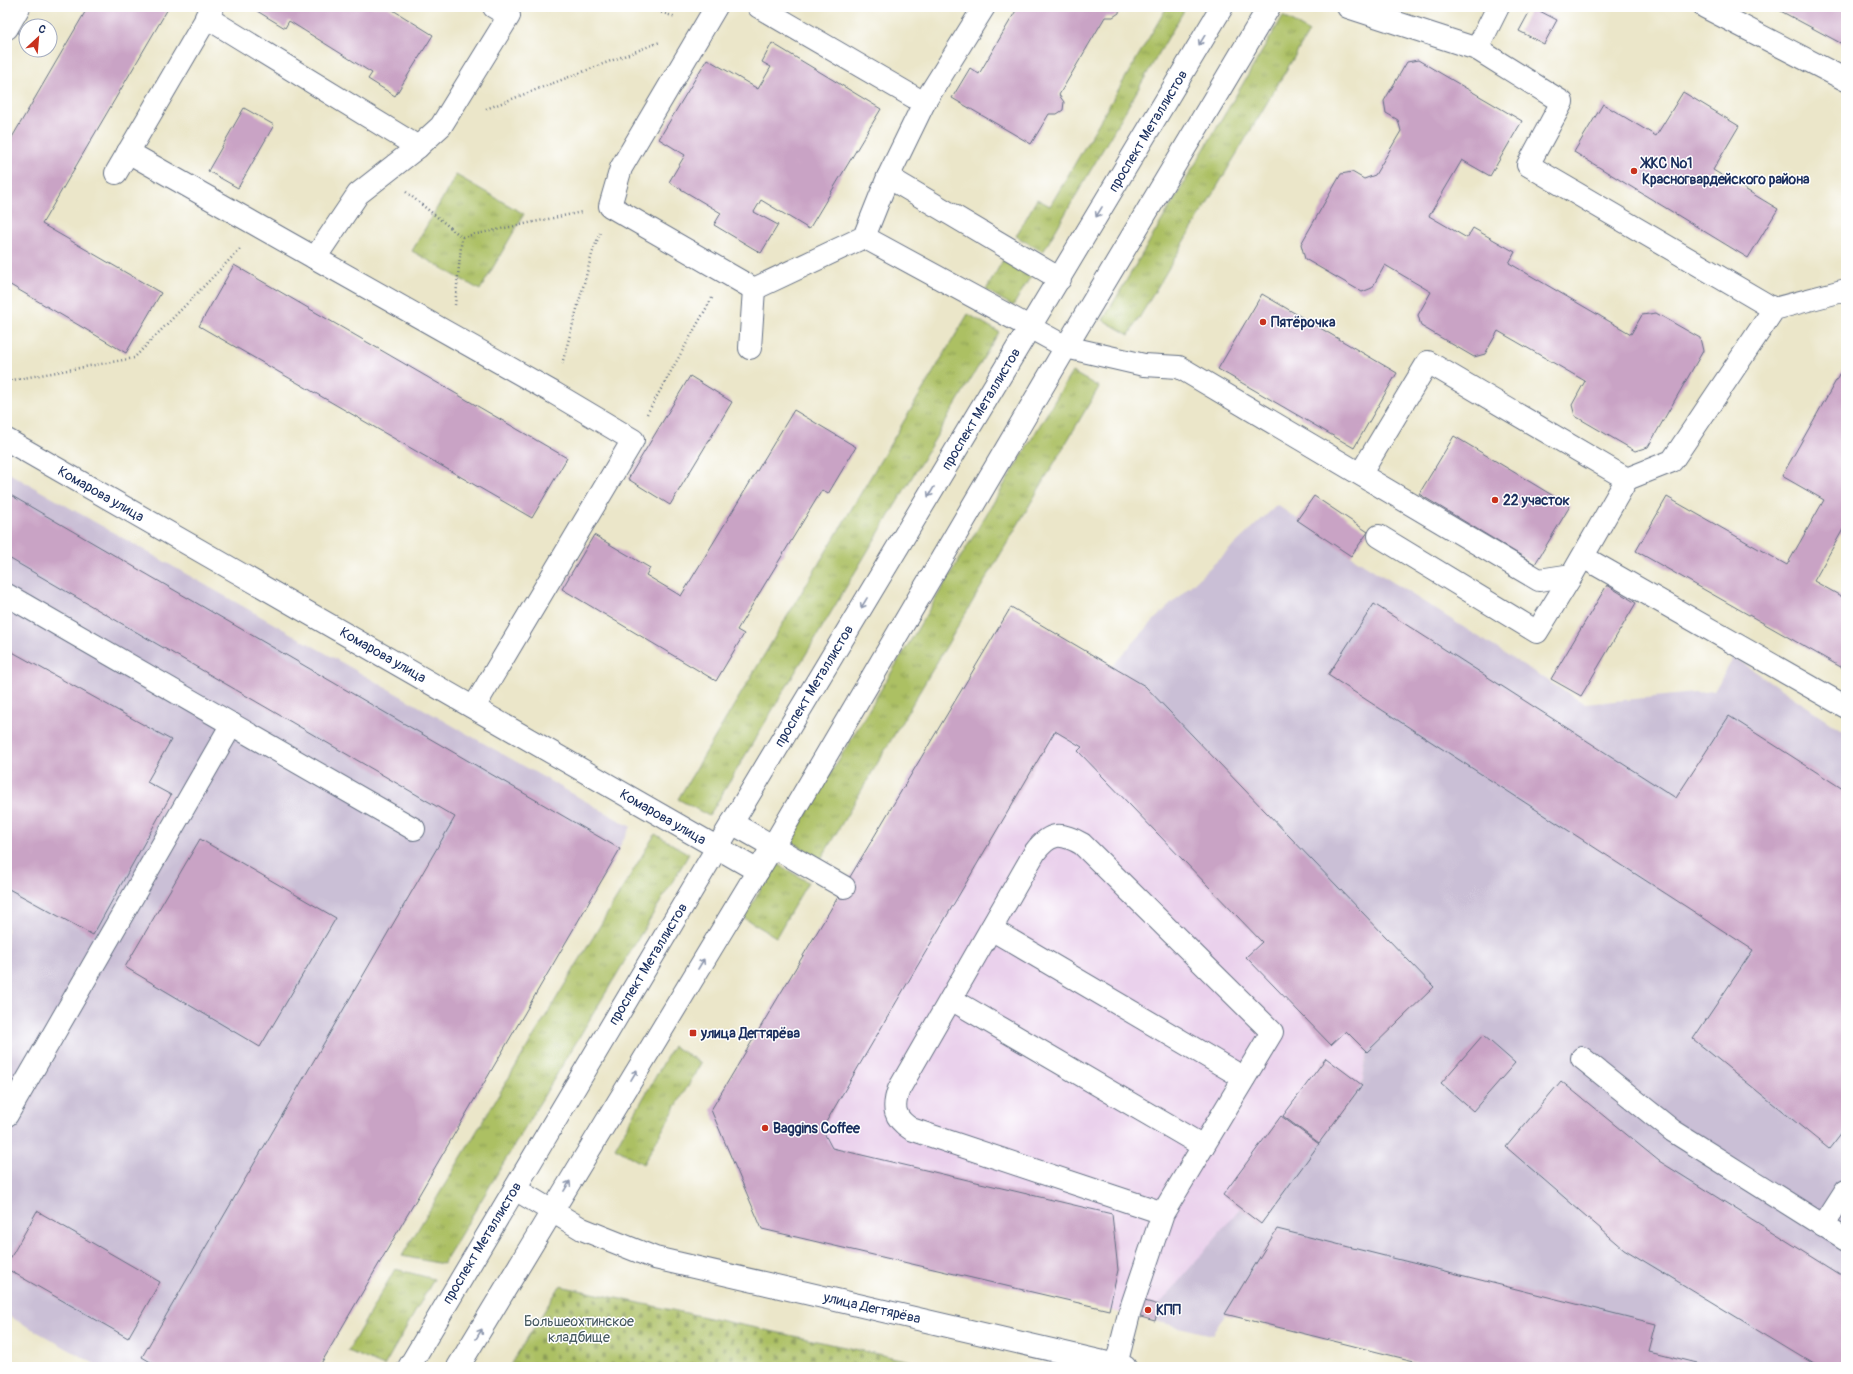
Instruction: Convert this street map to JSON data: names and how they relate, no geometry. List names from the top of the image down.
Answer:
{
  "streets": {
    "street": ["проспект Металлистов", "Комарова улица", "улица Дегтярёва"]
  },
  "crossings": [
    ["проспект Металлистов", "Комарова улица"],
    ["проспект Металлистов", "улица Дегтярёва"]
  ],
  "parks": ["Большеохтинское кладбище"],
  "places": {
    "other": [
      "ЖКС №1 Красногвардейского района",
      "Пятёрочка",
      "22 участок",
      "Baggins Coffee",
      "КПП"
    ],
    "transit": ["улица Дегтярёва"]
  },
  "north": "top right"
}
